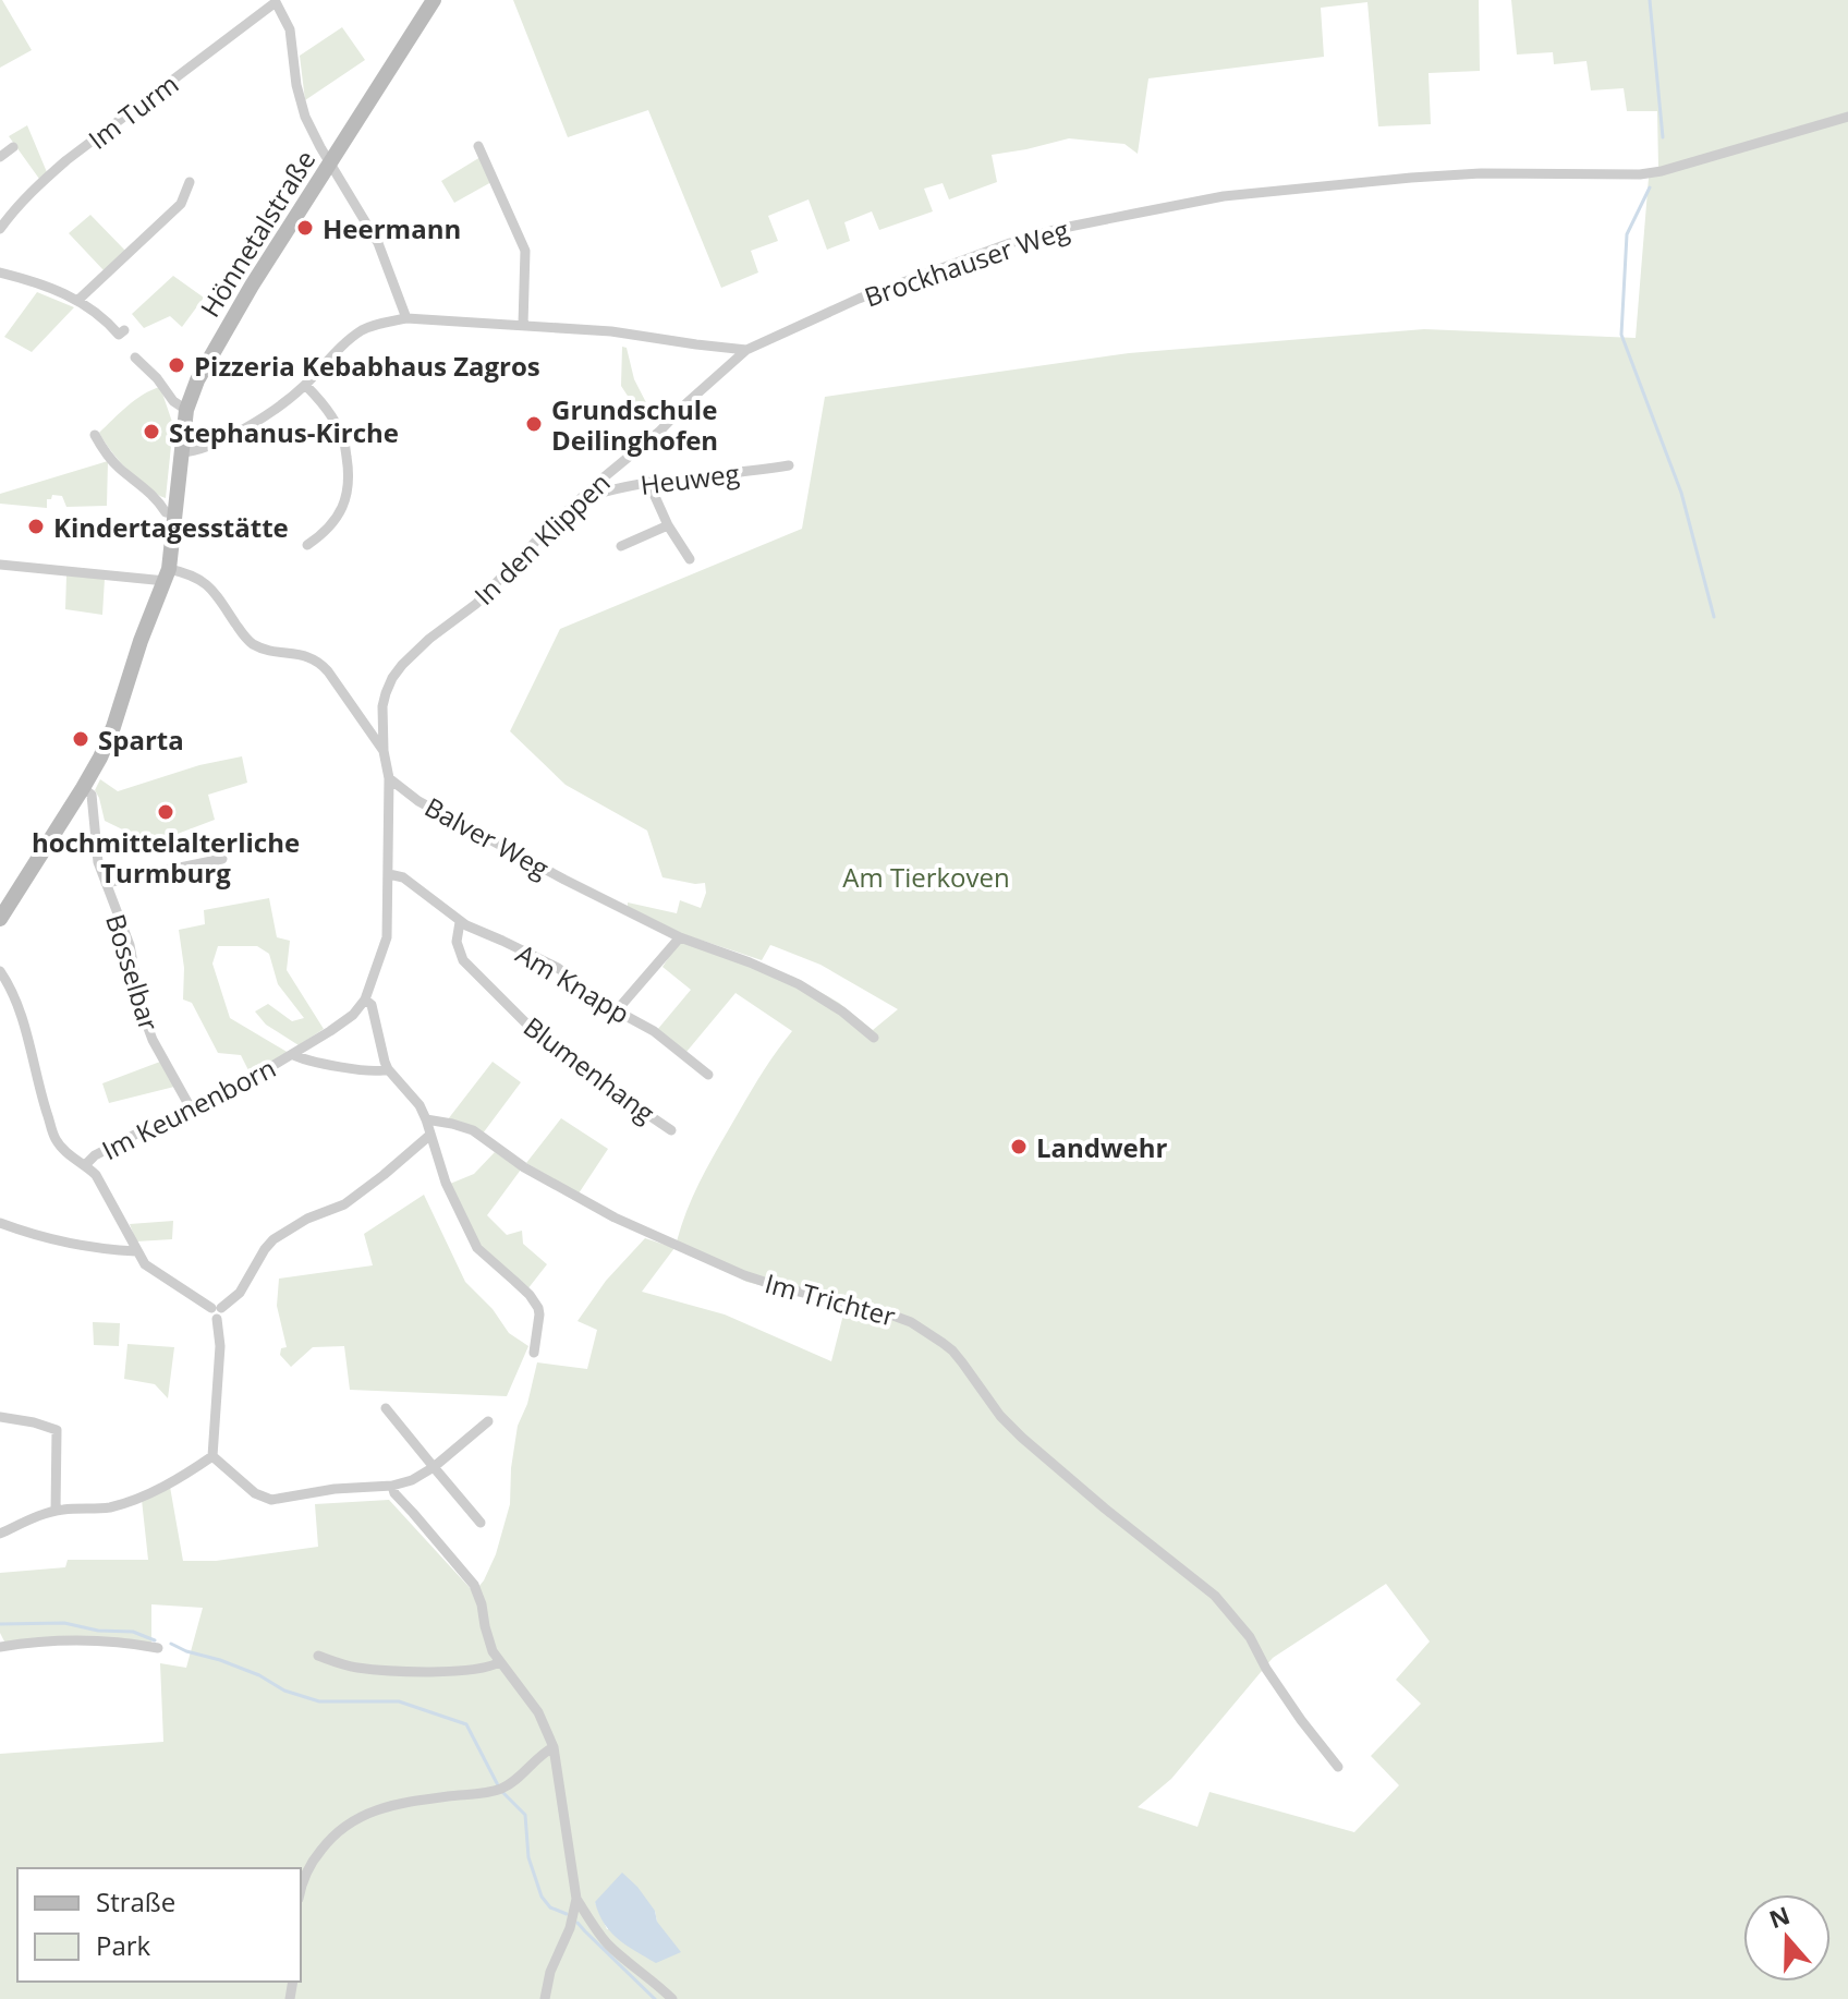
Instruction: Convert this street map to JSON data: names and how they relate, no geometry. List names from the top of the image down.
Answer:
{
  "streets": {
    "main road": ["Hönnetalstraße"],
    "street": [
      "Im Turm",
      "Brockhauser Weg",
      "Heuweg",
      "In den Klippen",
      "Balver Weg",
      "Bosselbar",
      "Am Knapp",
      "Blumenhang",
      "Im Keunenborn",
      "Im Trichter"
    ]
  },
  "crossings": [
    ["Hönnetalstraße", "Bosselbar"],
    ["Brockhauser Weg", "In den Klippen"],
    ["Heuweg", "In den Klippen"],
    ["Bosselbar", "Im Keunenborn"],
    ["Am Knapp", "Blumenhang"]
  ],
  "parks": ["Am Tierkoven"],
  "places": [
    "Heermann",
    "Pizzeria Kebabhaus Zagros",
    "Grundschule Deilinghofen",
    "Stephanus-Kirche",
    "Kindertagesstätte",
    "Sparta",
    "hochmittelalterliche Turmburg",
    "Landwehr"
  ],
  "legend": ["Straße", "Park"],
  "north": "top"
}
